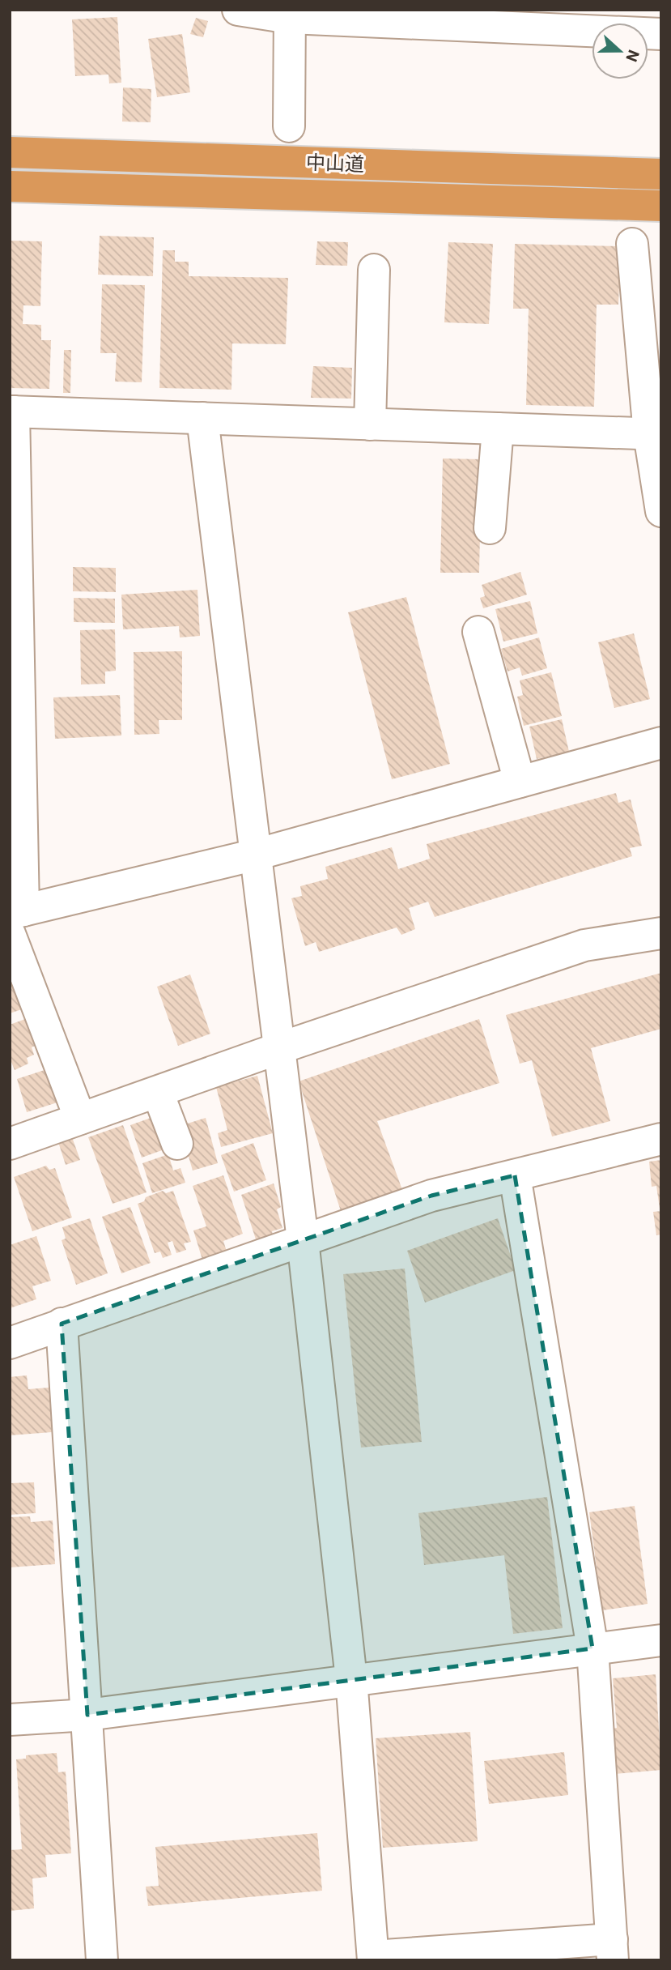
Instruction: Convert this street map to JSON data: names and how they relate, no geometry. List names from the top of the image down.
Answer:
{
  "streets": {
    "highway": ["中山道"]
  },
  "north": "right"
}
